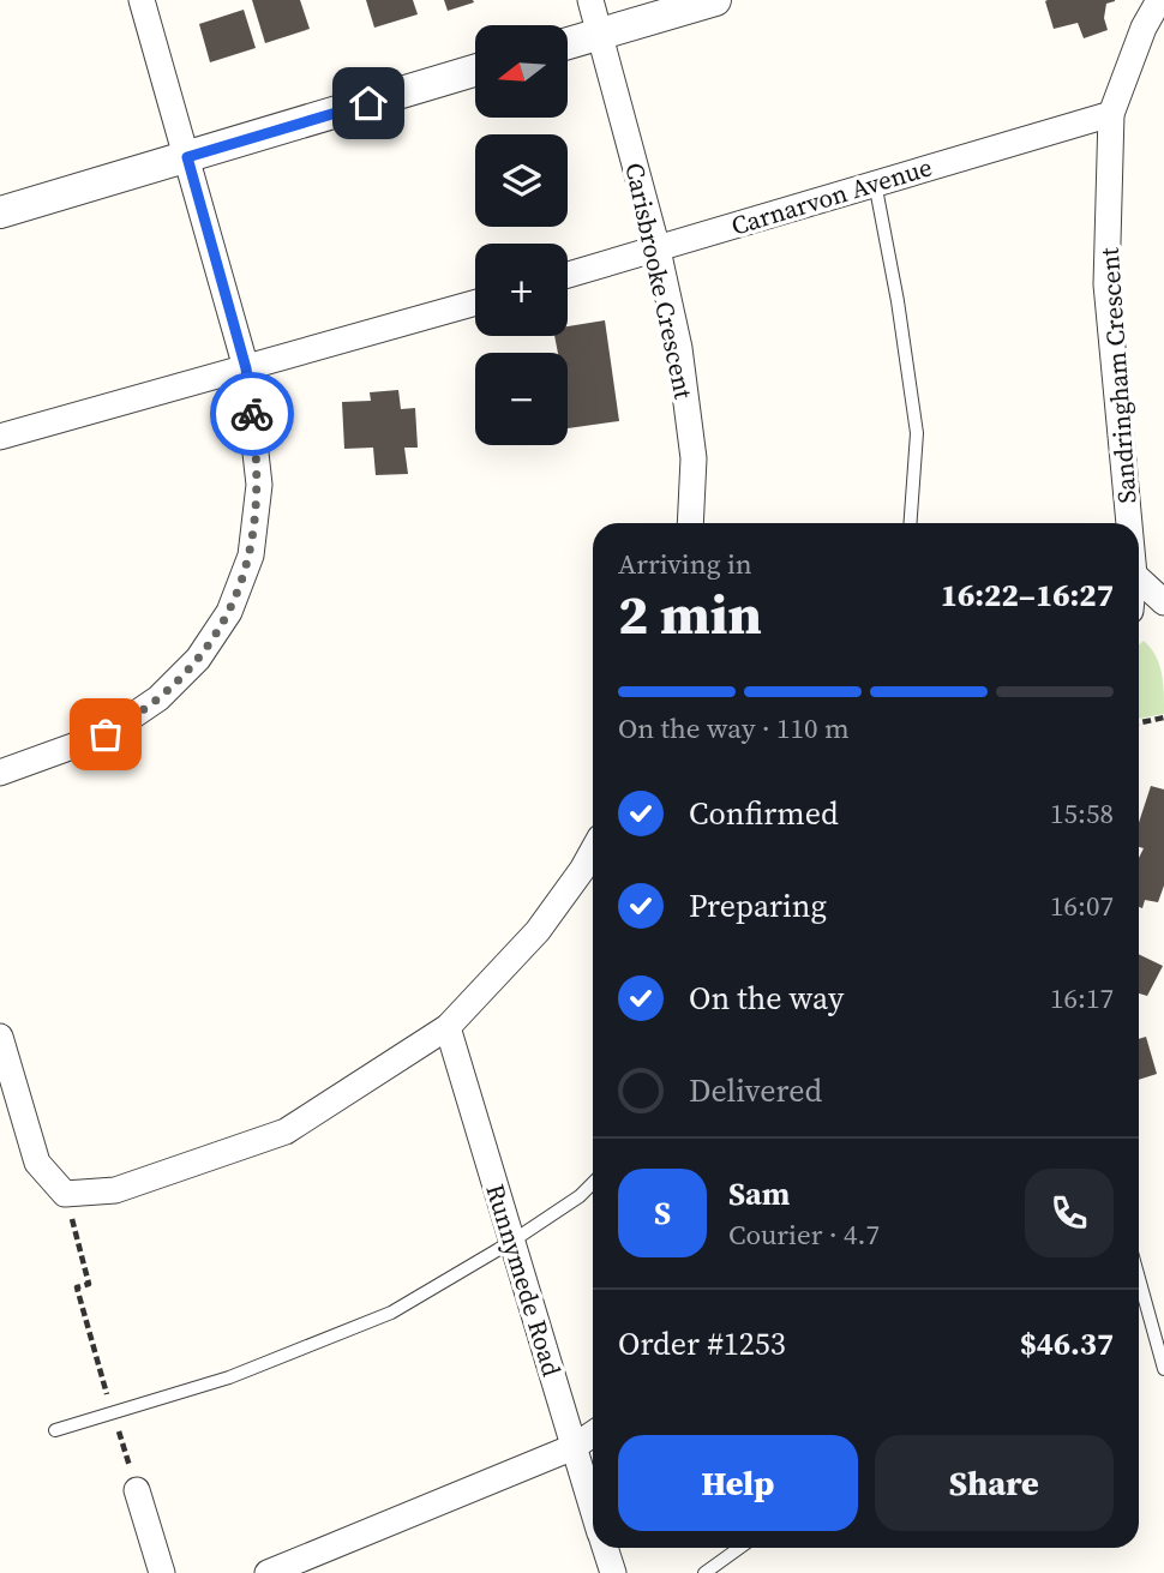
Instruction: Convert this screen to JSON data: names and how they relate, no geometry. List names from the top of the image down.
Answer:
{
  "streets": {
    "street": [
      "Carnarvon Avenue",
      "Carisbrooke Crescent",
      "Sandringham Crescent",
      "Runnymede Road"
    ]
  },
  "crossings": [
    ["Carnarvon Avenue", "Carisbrooke Crescent"],
    ["Carnarvon Avenue", "Sandringham Crescent"]
  ],
  "north": "left",
  "page": {
    "map_buttons": ["+", "−"],
    "heading": ["2 min", "Arriving in", "16:22–16:27"],
    "panel": [
      "Sam",
      "Courier · 4.7",
      "Order #1253",
      "$46.37"
    ],
    "bar": "On the way · 110 m",
    "list": [
      ["Confirmed", "15:58"],
      ["Preparing", "16:07"],
      ["On the way", "16:17"],
      "Delivered"
    ],
    "round": "S",
    "buttons": ["Help", "Share"]
  }
}
